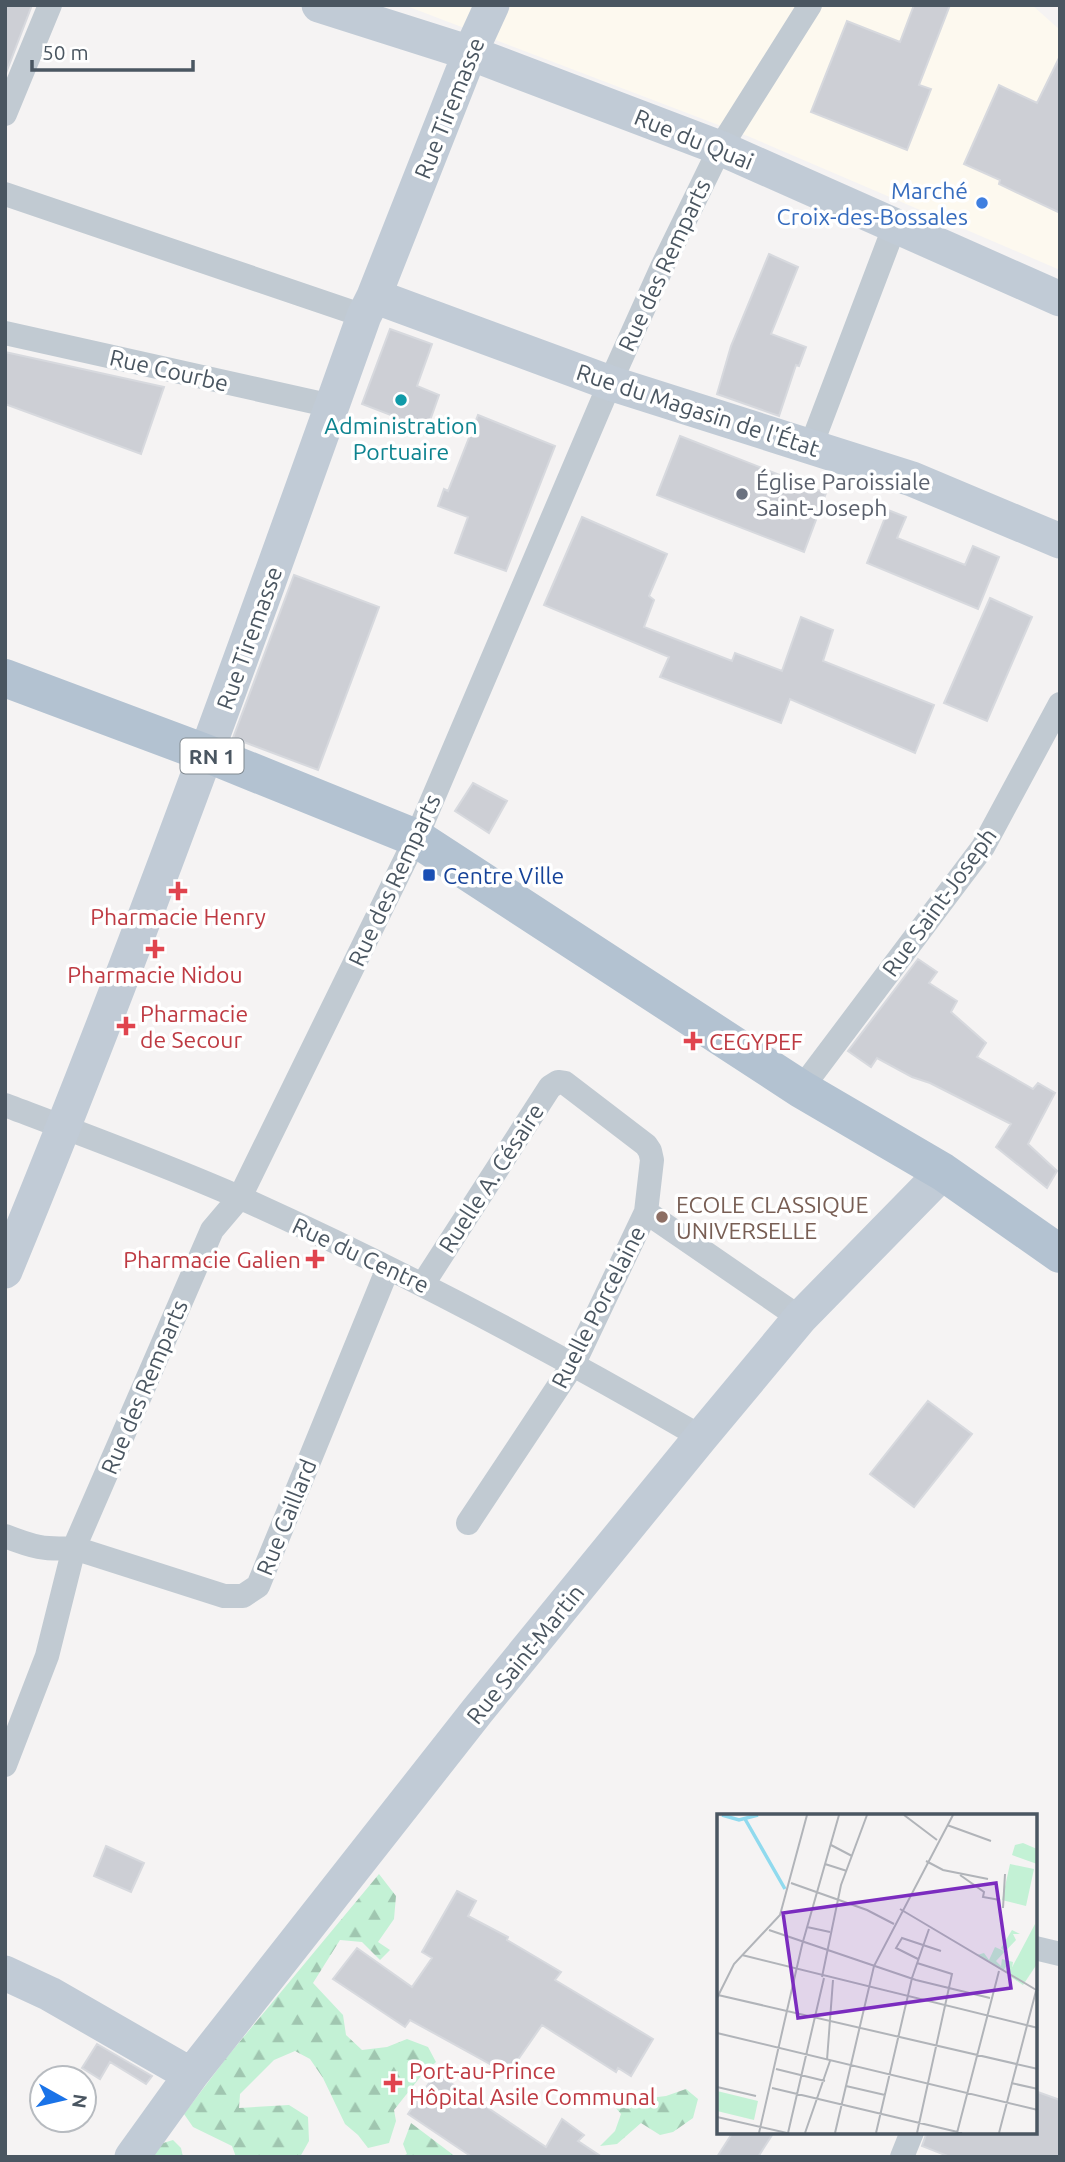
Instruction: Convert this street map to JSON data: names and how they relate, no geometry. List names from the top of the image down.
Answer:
{
  "streets": {
    "main road": ["RN 1"],
    "street": [
      "Rue Tiremasse",
      "Rue du Quai",
      "Rue des Remparts",
      "Rue Courbe",
      "Rue du Magasin de l'État",
      "Rue Saint-Joseph",
      "Ruelle A. Césaire",
      "Rue du Centre",
      "Ruelle Porcelaine",
      "Rue Caillard",
      "Rue Saint-Martin"
    ]
  },
  "crossings": [
    ["Rue Tiremasse", "Rue du Quai"],
    ["Rue Tiremasse", "Rue Courbe"],
    ["Rue Tiremasse", "Rue du Magasin de l'État"],
    ["Rue Tiremasse", "RN 1"],
    ["Rue Tiremasse", "Rue du Centre"],
    ["Rue du Quai", "Rue des Remparts"],
    ["Rue des Remparts", "Rue du Magasin de l'État"],
    ["Rue des Remparts", "RN 1"],
    ["Rue des Remparts", "Rue du Centre"],
    ["Rue des Remparts", "Rue Caillard"],
    ["RN 1", "Rue Saint-Joseph"],
    ["RN 1", "Rue Saint-Martin"],
    ["Ruelle A. Césaire", "Rue du Centre"],
    ["Ruelle A. Césaire", "Ruelle Porcelaine"],
    ["Rue du Centre", "Ruelle Porcelaine"],
    ["Rue du Centre", "Rue Caillard"],
    ["Rue du Centre", "Rue Saint-Martin"]
  ],
  "places": {
    "other": [
      "Marché Croix-des-Bossales",
      "Administration Portuaire",
      "Église Paroissiale Saint-Joseph",
      "ECOLE CLASSIQUE UNIVERSELLE"
    ],
    "transit": ["Centre Ville"],
    "health": [
      "Pharmacie Henry",
      "Pharmacie Nidou",
      "Pharmacie de Secour",
      "CEGYPEF",
      "Pharmacie Galien",
      "Port-au-Prince Hôpital Asile Communal"
    ]
  },
  "scale_bar": "50 m",
  "north": "right"
}
